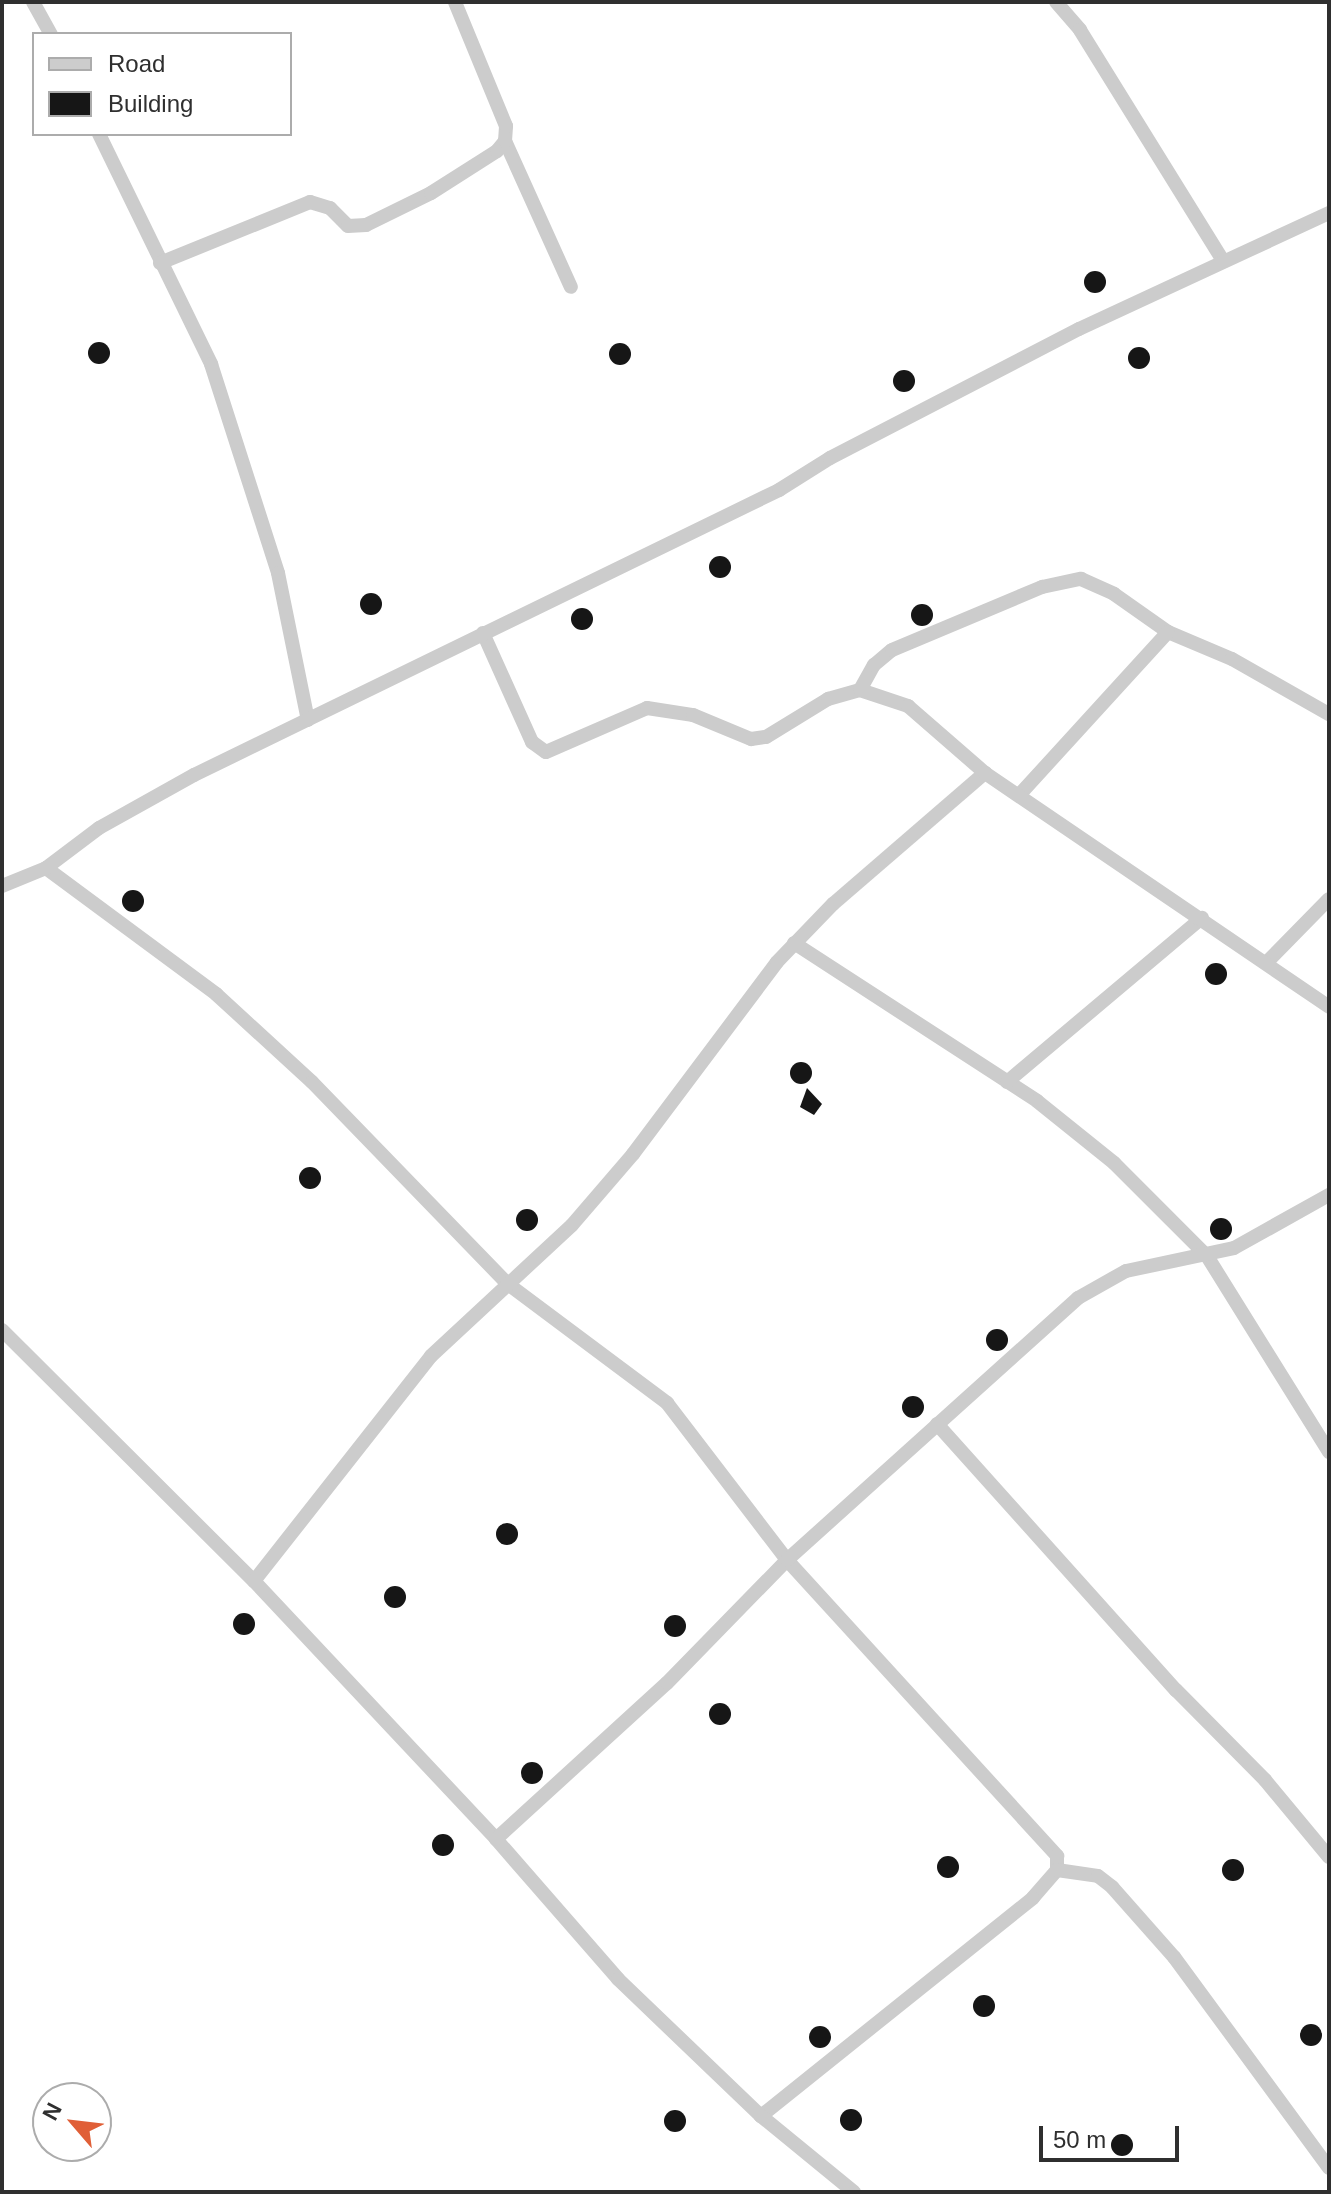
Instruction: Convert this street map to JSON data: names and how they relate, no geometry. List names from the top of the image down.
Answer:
{
  "legend": ["Road", "Building"],
  "scale_bar": "50 m",
  "north": "top left"
}
